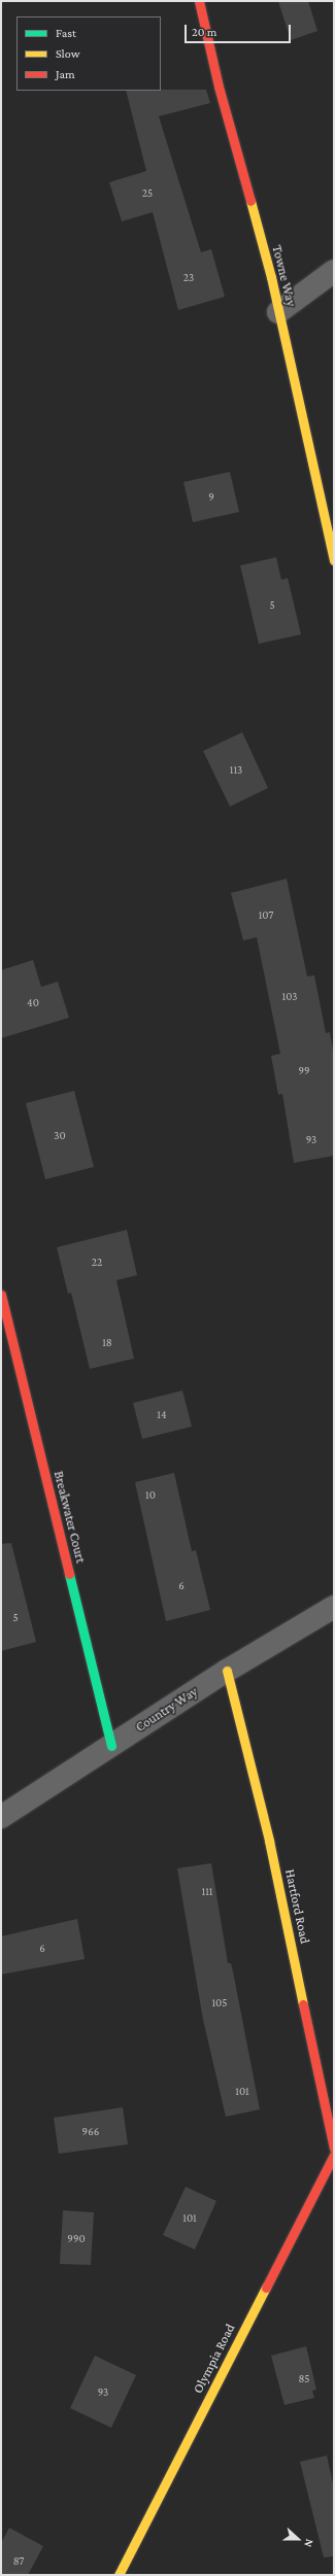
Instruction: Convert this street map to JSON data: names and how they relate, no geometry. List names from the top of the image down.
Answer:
{
  "streets": {
    "street": [
      "Towne Way",
      "Breakwater Court",
      "Country Way",
      "Hartford Road",
      "Olympia Road"
    ]
  },
  "crossings": [
    ["Breakwater Court", "Country Way"],
    ["Country Way", "Hartford Road"]
  ],
  "house_numbers": [
    "25",
    "23",
    "9",
    "5",
    "113",
    "107",
    "103",
    "40",
    "99",
    "30",
    "93",
    "22",
    "18",
    "14",
    "10",
    "6",
    "5",
    "111",
    "6",
    "105",
    "101",
    "966",
    "101",
    "990",
    "85",
    "93",
    "87"
  ],
  "legend": ["Fast", "Slow", "Jam"],
  "scale_bar": "20 m",
  "north": "right"
}
